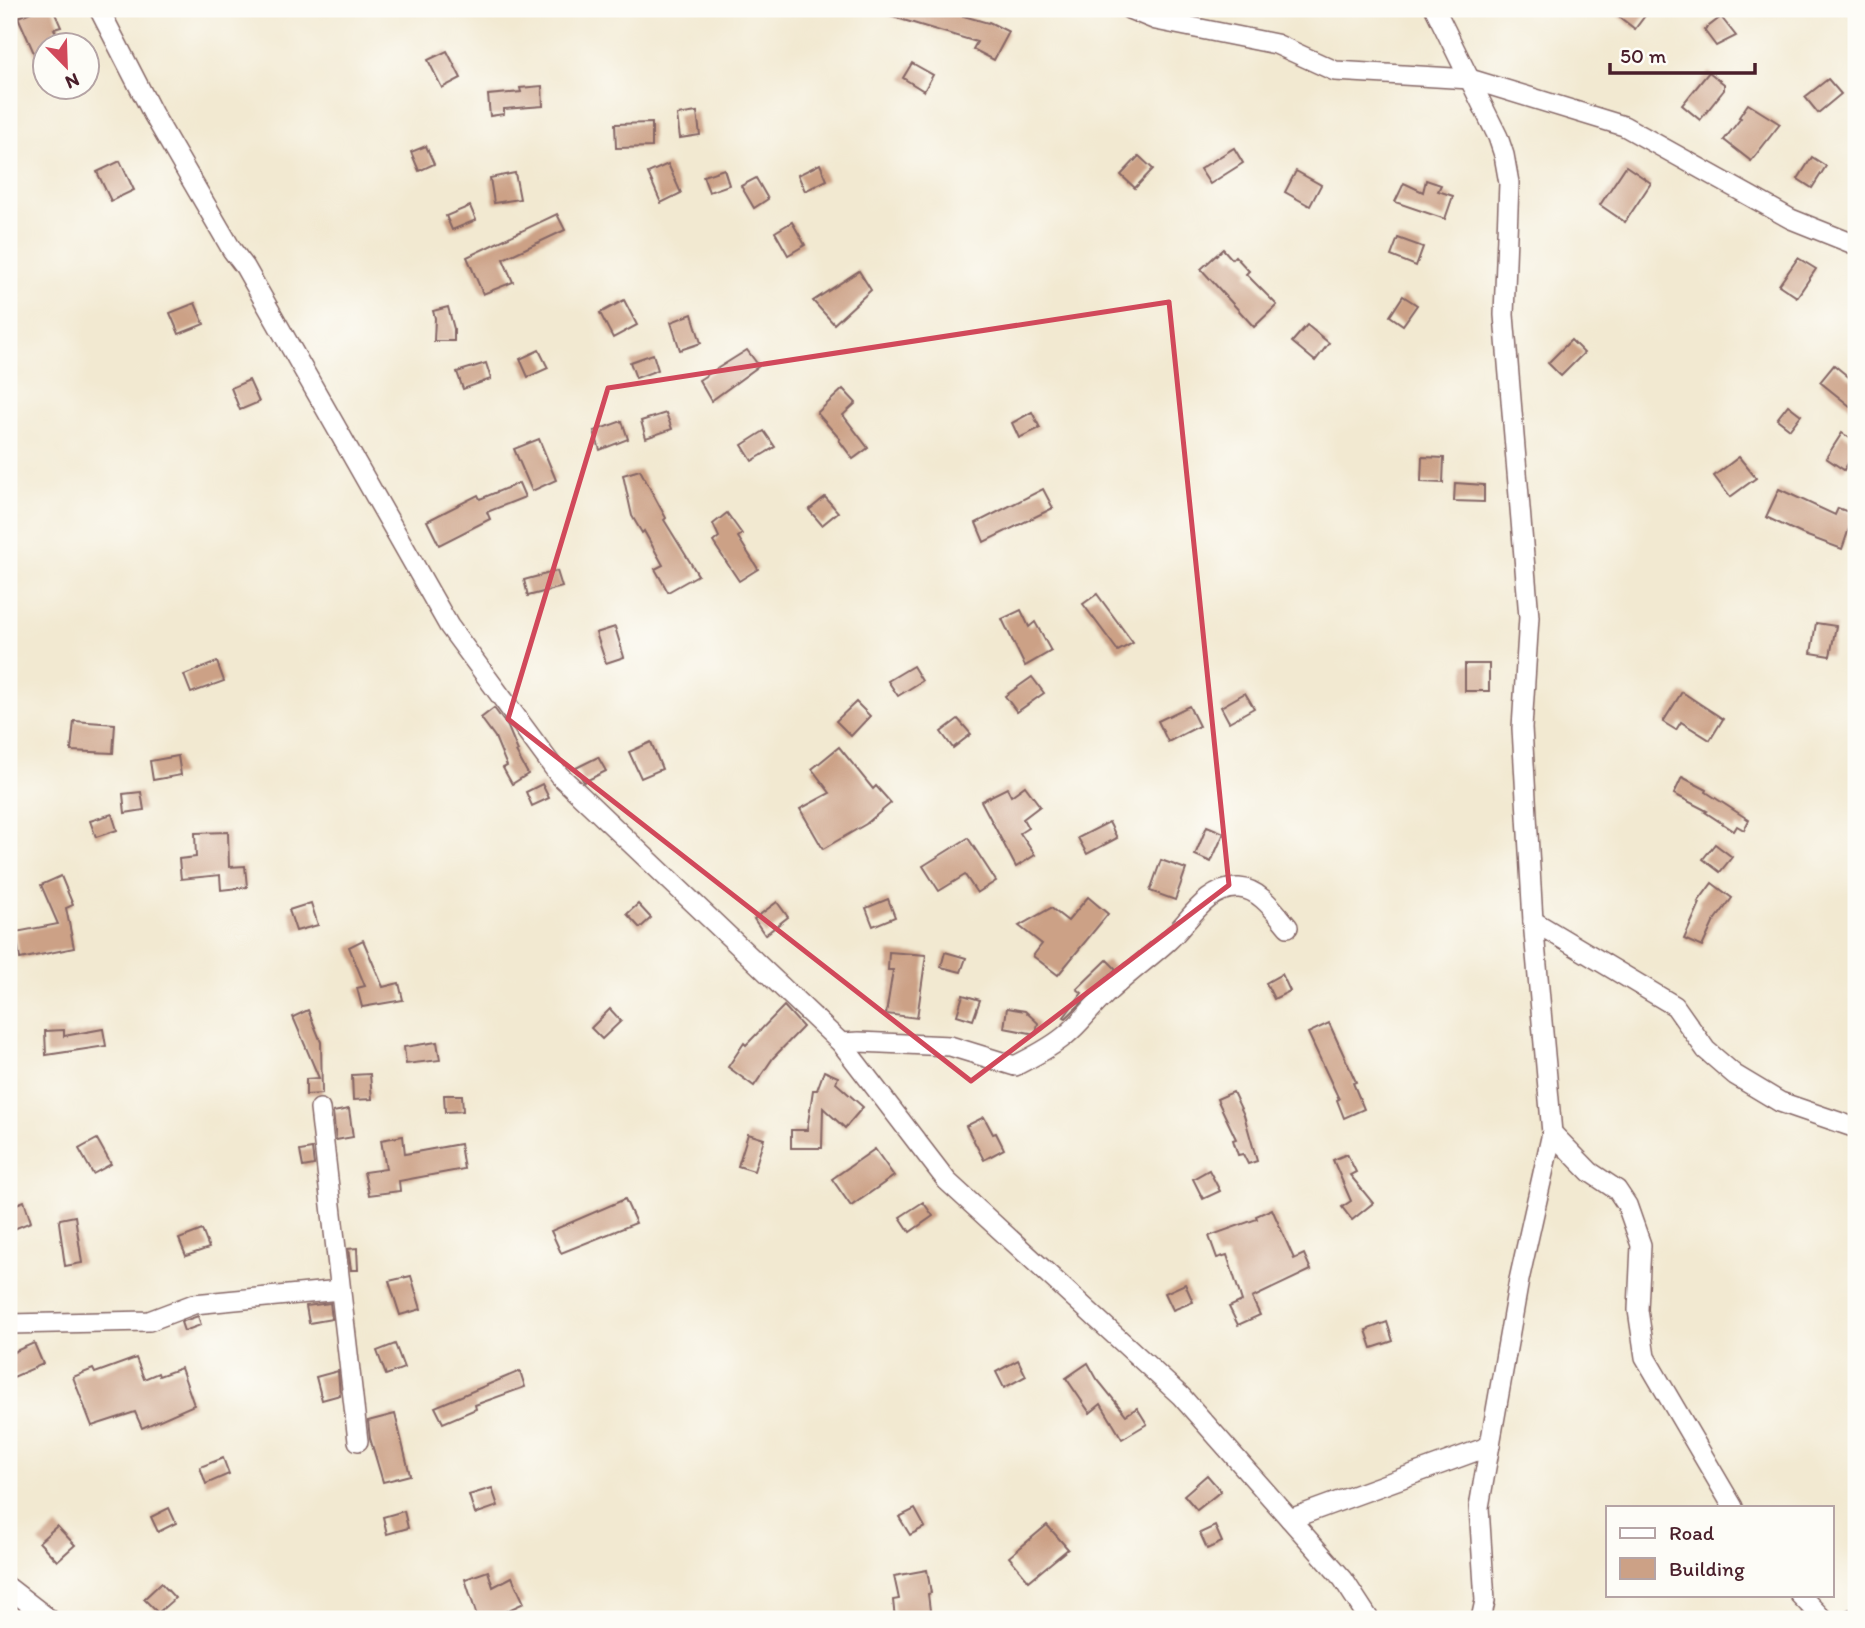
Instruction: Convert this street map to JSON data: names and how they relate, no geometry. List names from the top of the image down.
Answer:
{
  "legend": ["Road", "Building"],
  "scale_bar": "50 m",
  "north": "bottom right"
}
